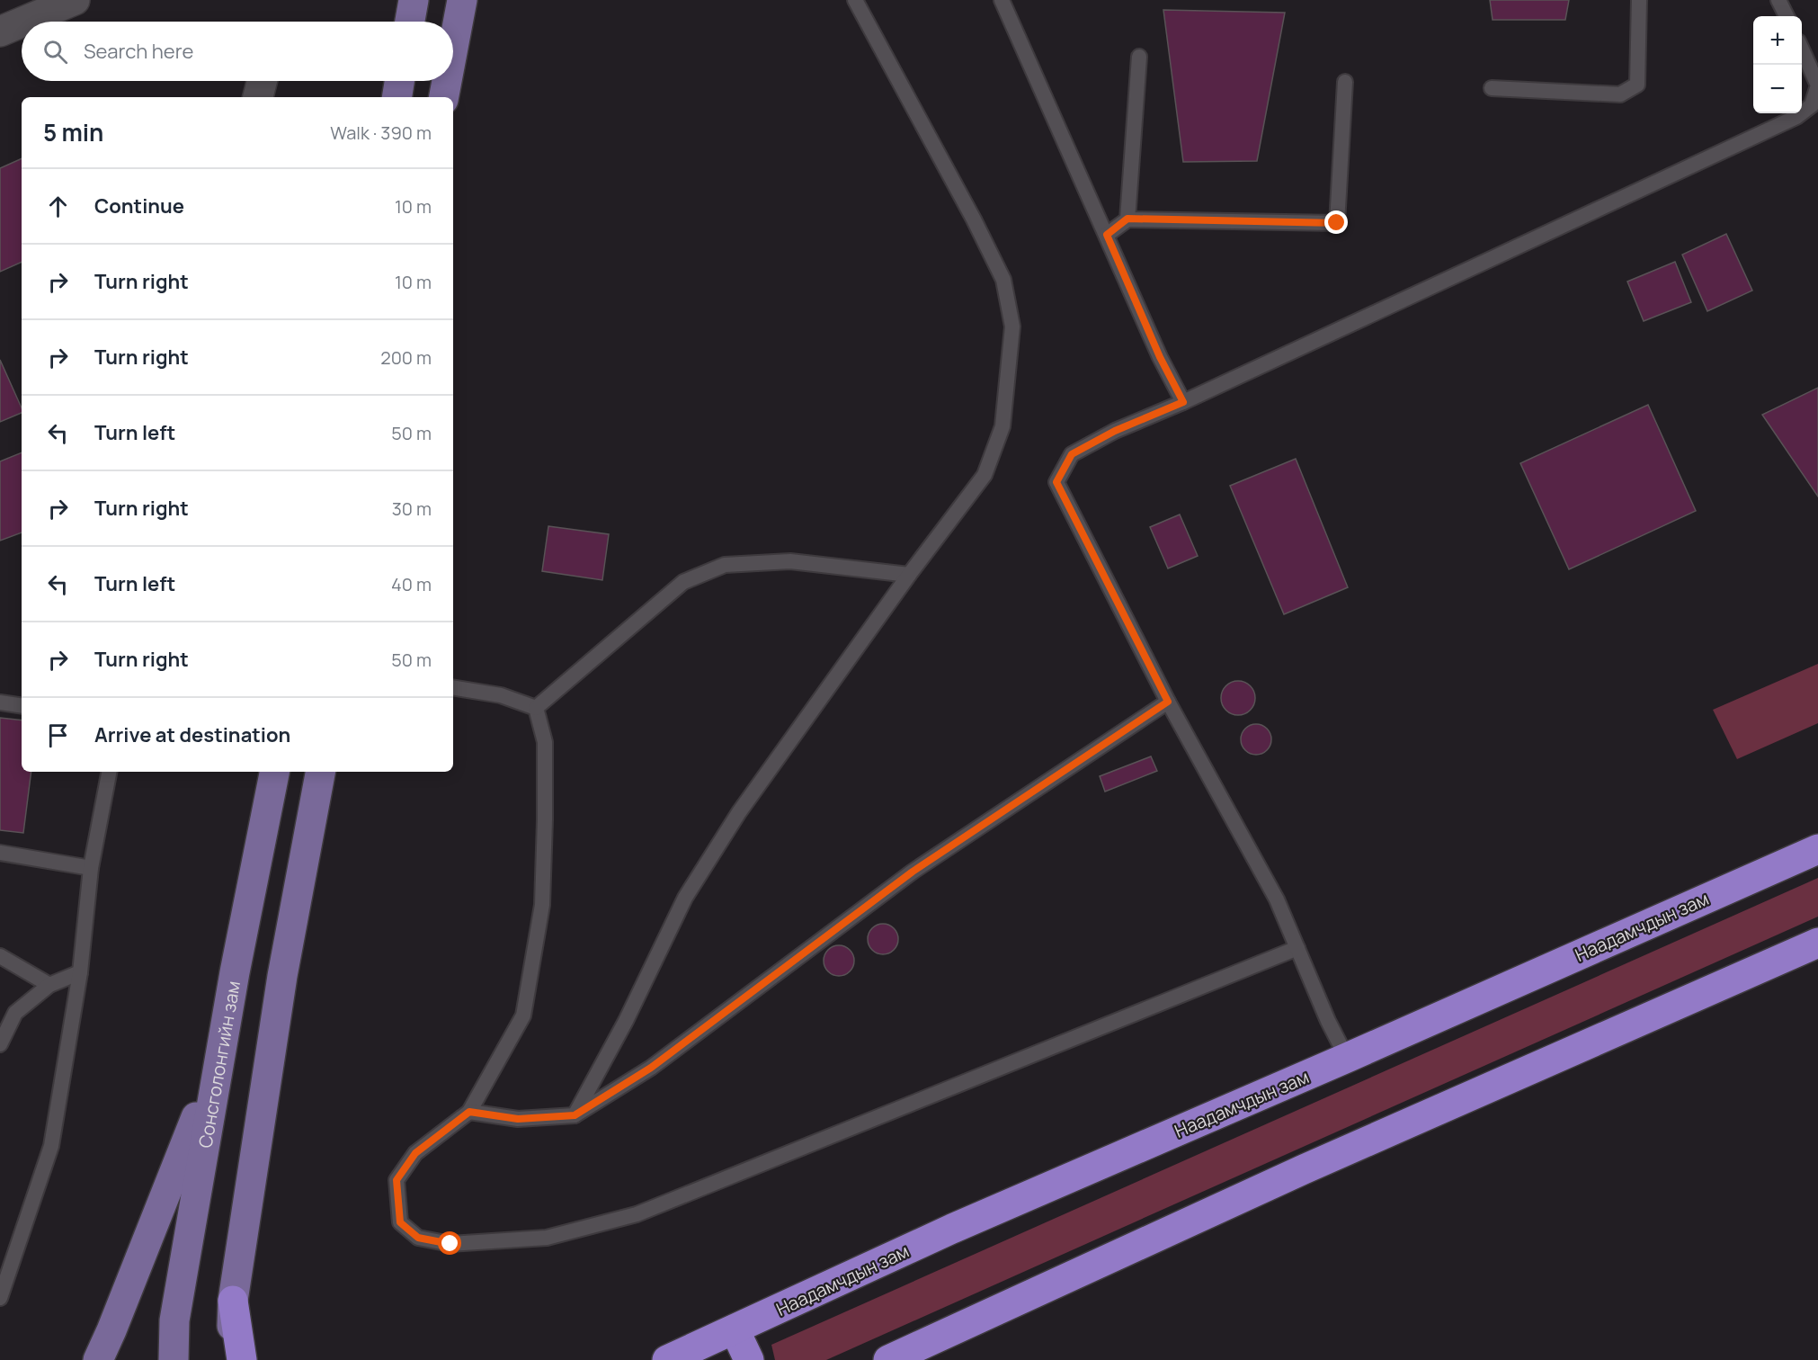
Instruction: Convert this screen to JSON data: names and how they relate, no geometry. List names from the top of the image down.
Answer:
{
  "streets": {
    "highway": ["Наадамчдын зам"],
    "main road": ["Сонсголонгийн зам"]
  },
  "page": {
    "map_buttons": ["+", "−"],
    "search": "Search here",
    "heading": ["5 min", "Walk · 390 m"],
    "list": [
      ["Continue", "10 m"],
      ["Turn right", "10 m"],
      ["Turn right", "200 m"],
      ["Turn left", "50 m"],
      ["Turn right", "30 m"],
      ["Turn left", "40 m"],
      ["Turn right", "50 m"],
      "Arrive at destination"
    ]
  }
}
